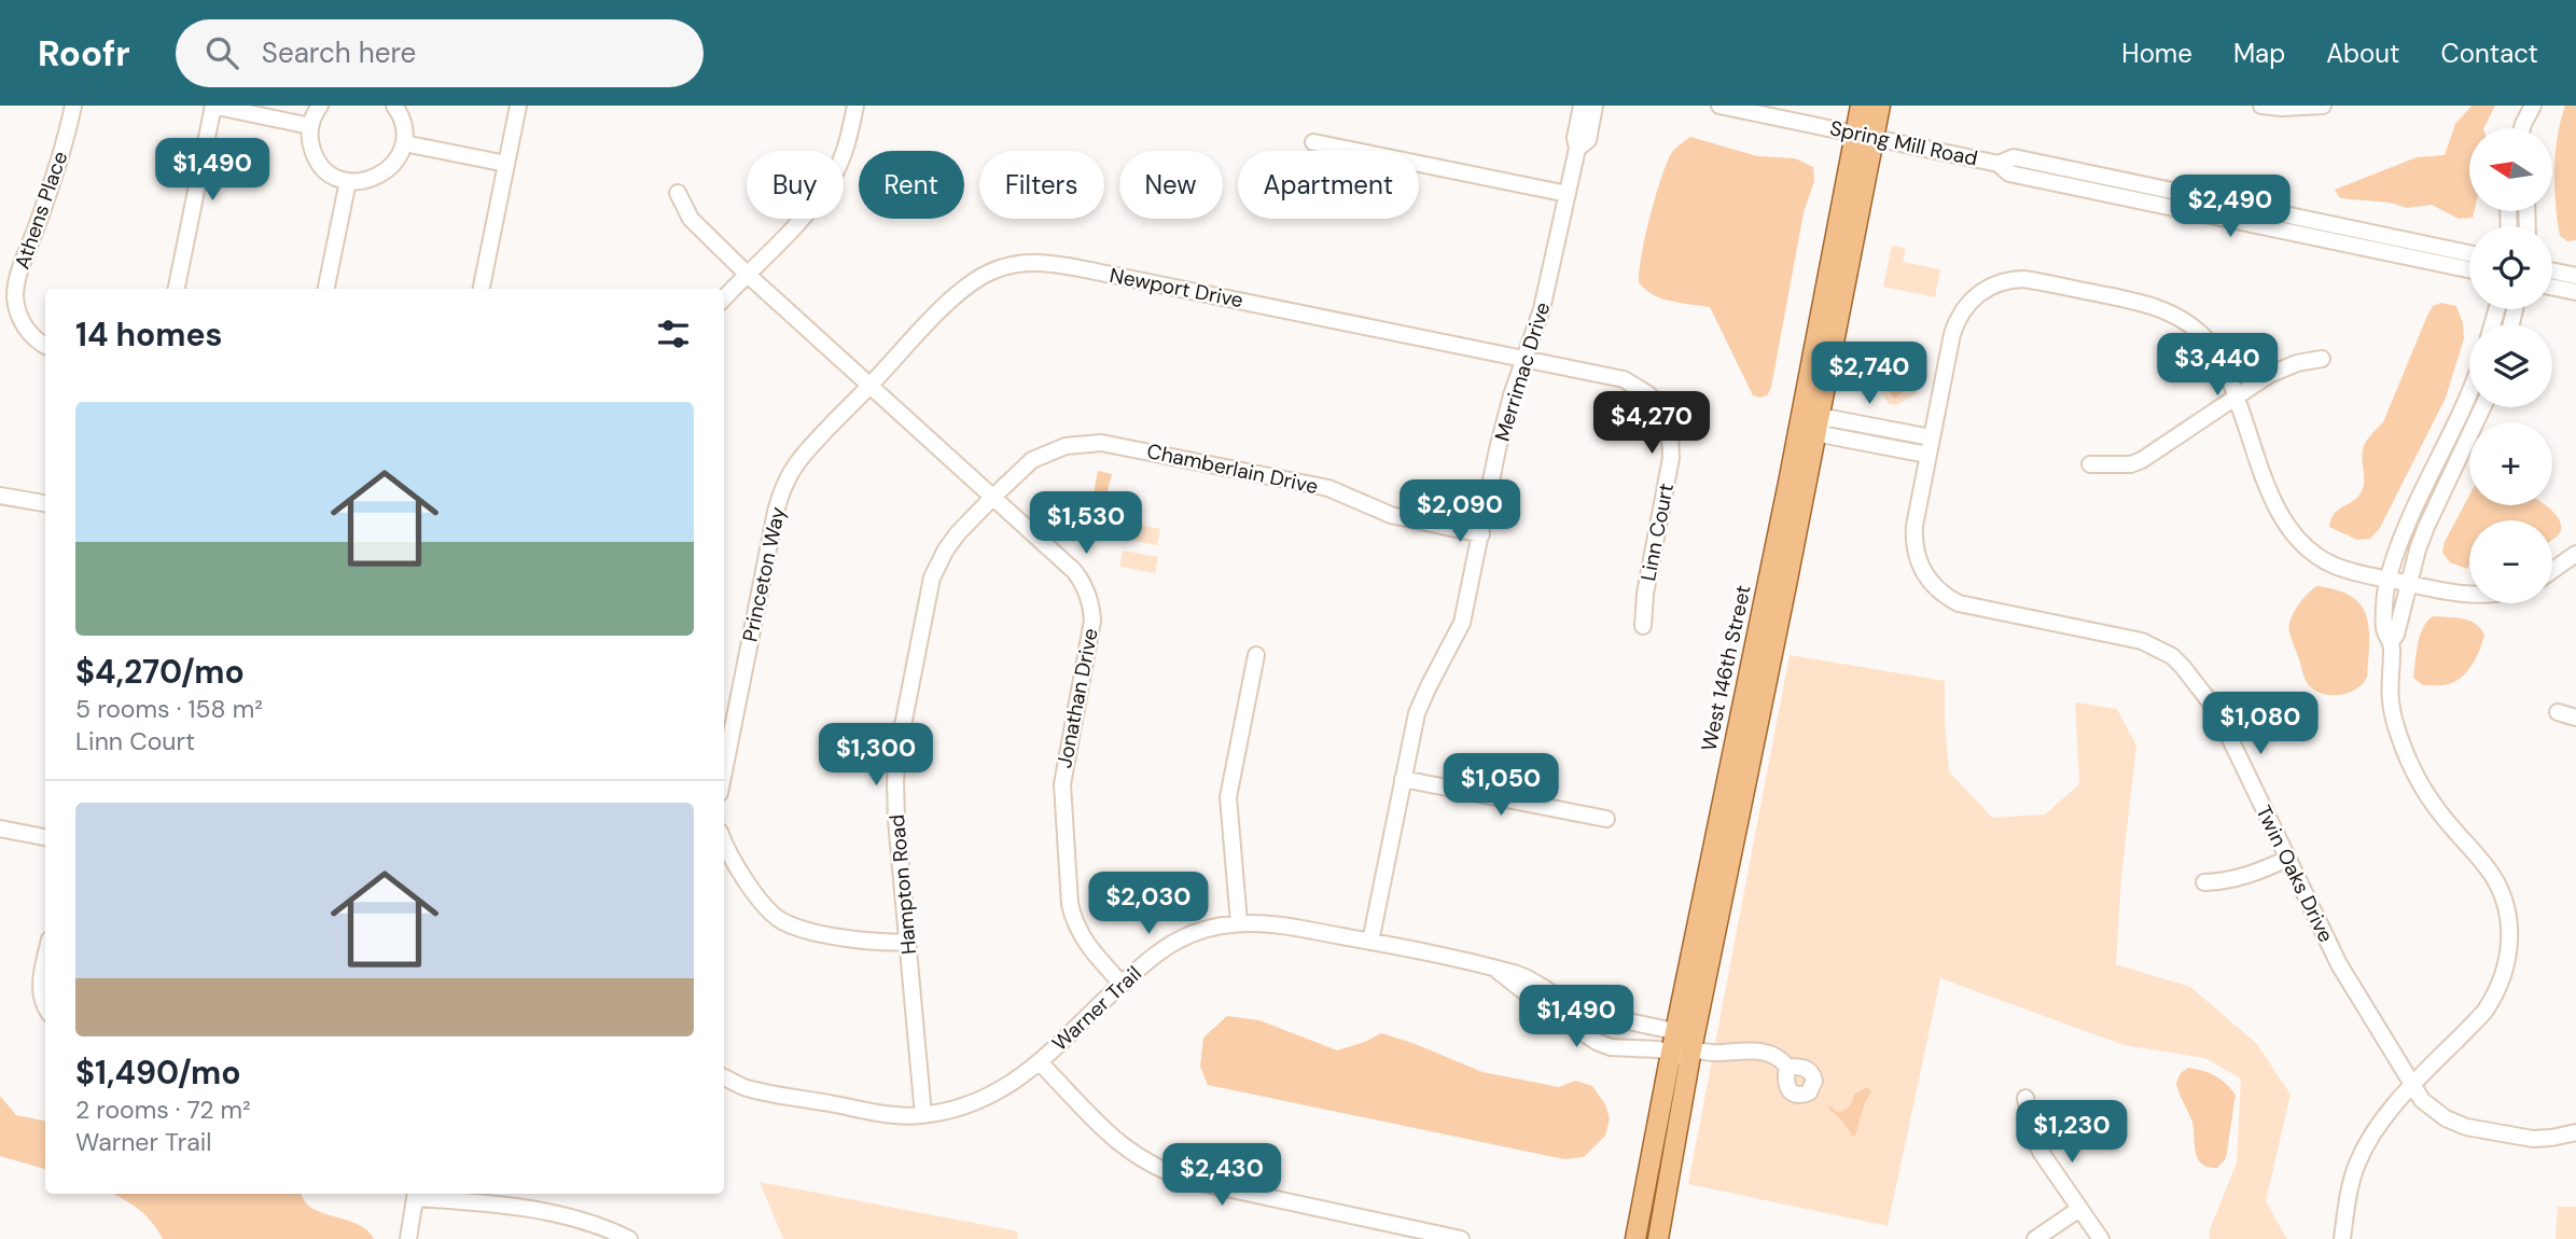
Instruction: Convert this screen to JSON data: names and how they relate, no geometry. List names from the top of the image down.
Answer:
{
  "streets": {
    "main road": ["West 146th Street"],
    "street": [
      "Spring Mill Road",
      "Athens Place",
      "Newport Drive",
      "Merrimac Drive",
      "Chamberlain Drive",
      "Linn Court",
      "Princeton Way",
      "Jonathan Drive",
      "Twin Oaks Drive",
      "Hampton Road",
      "Warner Trail"
    ]
  },
  "crossings": [
    ["Spring Mill Road", "West 146th Street"],
    ["Newport Drive", "Merrimac Drive"],
    ["Newport Drive", "Linn Court"],
    ["Newport Drive", "Princeton Way"],
    ["Newport Drive", "Jonathan Drive"],
    ["Merrimac Drive", "Chamberlain Drive"],
    ["Merrimac Drive", "Linn Court"],
    ["Merrimac Drive", "Warner Trail"],
    ["Chamberlain Drive", "Jonathan Drive"],
    ["Chamberlain Drive", "Hampton Road"],
    ["Princeton Way", "Jonathan Drive"],
    ["West 146th Street", "Warner Trail"],
    ["Jonathan Drive", "Hampton Road"],
    ["Jonathan Drive", "Warner Trail"],
    ["Hampton Road", "Warner Trail"]
  ],
  "north": "left",
  "page": {
    "header": "Roofr",
    "search": "Search here",
    "nav": [
      "Home",
      "Map",
      "About",
      "Contact"
    ],
    "map_buttons": ["+", "−"],
    "price": [
      "$1,490",
      "$2,490",
      "$3,440",
      "$2,740",
      "$4,270",
      "$2,090",
      "$1,530",
      "$1,080",
      "$1,300",
      "$1,050",
      "$2,030",
      "$1,490",
      "$1,230",
      "$2,430"
    ],
    "chip": [
      "Buy",
      "Rent",
      "Filters",
      "New",
      "Apartment"
    ],
    "heading": "14 homes",
    "list": [
      {
        "name": "$4,270/mo",
        "note": "5 rooms · 158 m² · Linn Court"
      },
      {
        "name": "$1,490/mo",
        "note": "2 rooms · 72 m² · Warner Trail"
      }
    ]
  }
}
